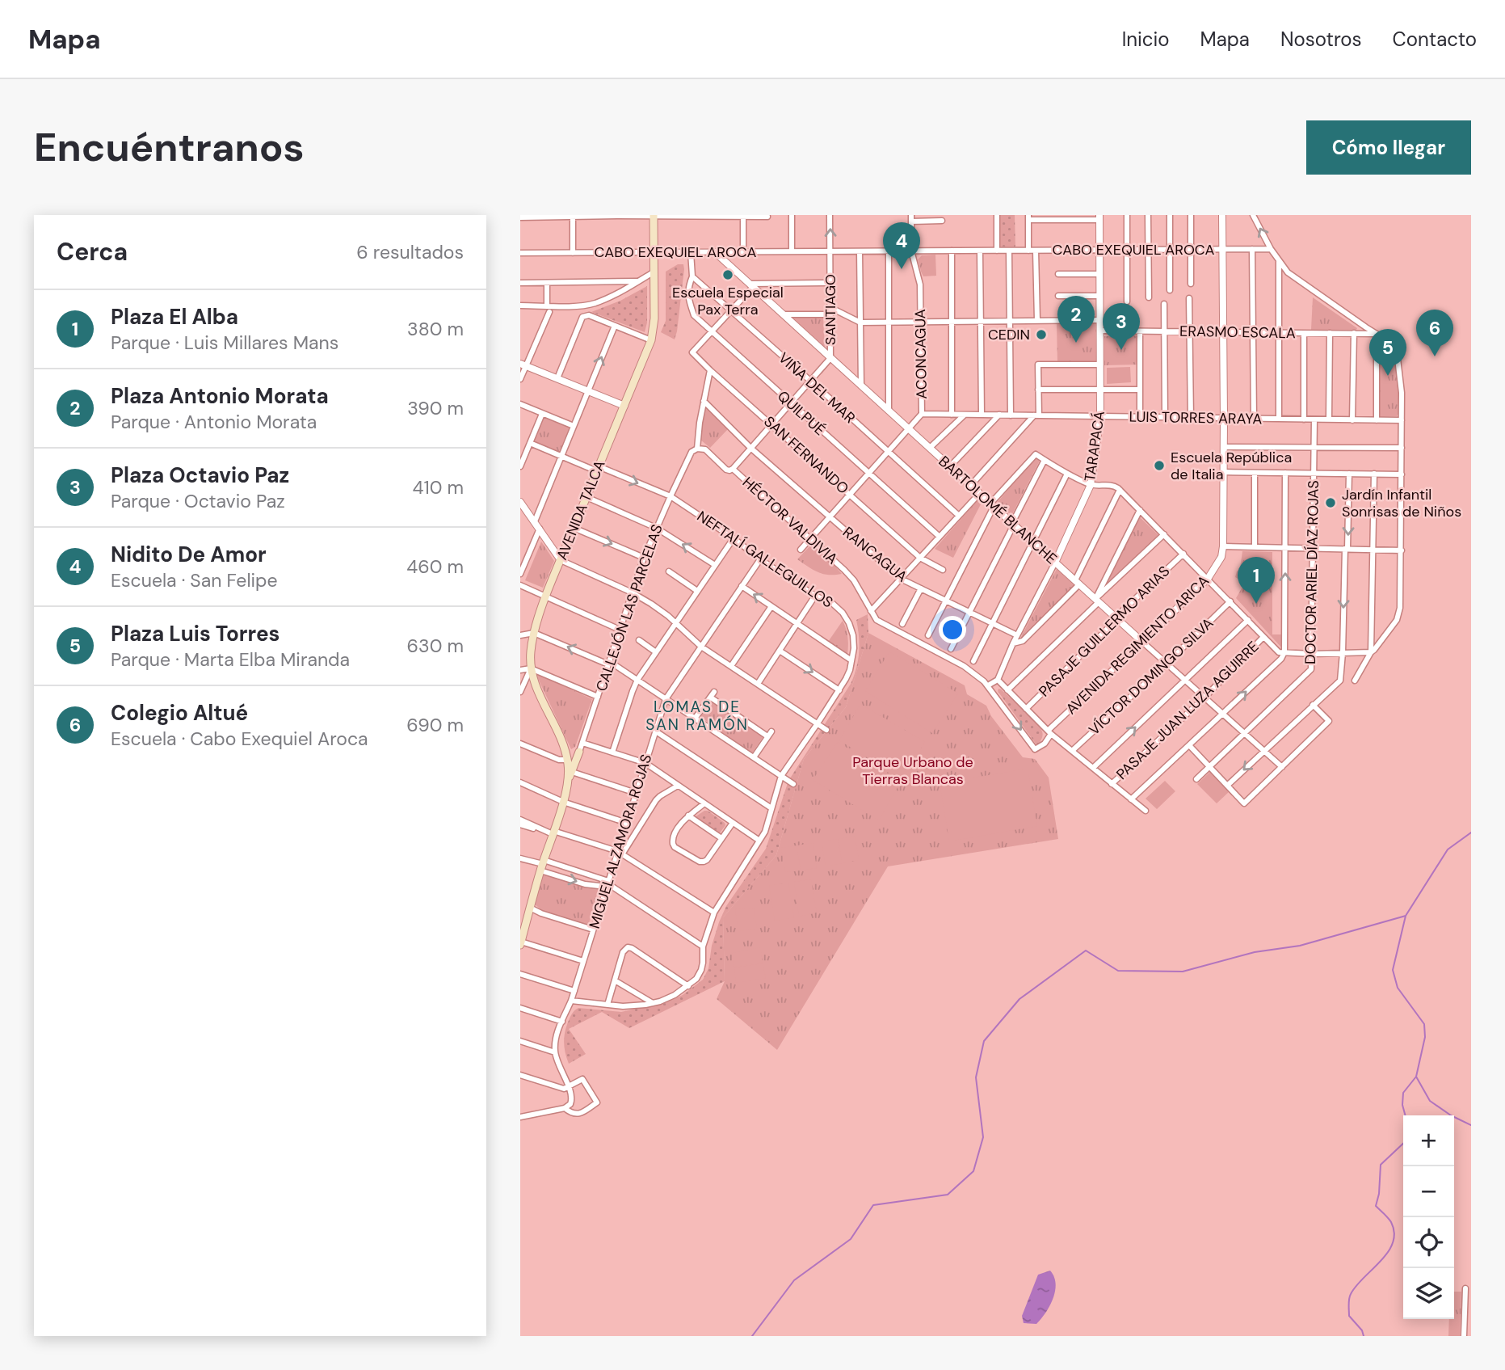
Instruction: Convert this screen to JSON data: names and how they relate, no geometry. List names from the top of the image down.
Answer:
{
  "streets": {
    "main road": ["AVENIDA TALCA"],
    "street": [
      "CABO EXEQUIEL AROCA",
      "SANTIAGO",
      "ERASMO ESCALA",
      "ACONCAGUA",
      "VIÑA DEL MAR",
      "QUILPUÉ",
      "LUIS TORRES ARAYA",
      "TARAPACÁ",
      "SAN FERNANDO",
      "BARTOLOMÉ BLANCHE",
      "HÉCTOR VALDIVIA",
      "RANCAGUA",
      "NEFTALÍ GALLEGUILLOS",
      "DOCTOR ARIEL DÍAZ ROJAS",
      "CALLEJÓN LAS PARCELAS",
      "PASAJE GUILLERMO ARIAS",
      "AVENIDA REGIMIENTO ARICA",
      "VÍCTOR DOMINGO SILVA",
      "PASAJE JUAN LUZA AGUIRRE",
      "MIGUEL ALZAMORA ROJAS"
    ]
  },
  "crossings": [
    ["CABO EXEQUIEL AROCA", "SANTIAGO"],
    ["CABO EXEQUIEL AROCA", "ACONCAGUA"],
    ["CABO EXEQUIEL AROCA", "TARAPACÁ"],
    ["CABO EXEQUIEL AROCA", "AVENIDA TALCA"],
    ["CABO EXEQUIEL AROCA", "BARTOLOMÉ BLANCHE"],
    ["CABO EXEQUIEL AROCA", "AVENIDA REGIMIENTO ARICA"],
    ["SANTIAGO", "VIÑA DEL MAR"],
    ["SANTIAGO", "QUILPUÉ"],
    ["SANTIAGO", "SAN FERNANDO"],
    ["SANTIAGO", "BARTOLOMÉ BLANCHE"],
    ["SANTIAGO", "HÉCTOR VALDIVIA"],
    ["SANTIAGO", "RANCAGUA"],
    ["ERASMO ESCALA", "TARAPACÁ"],
    ["ERASMO ESCALA", "AVENIDA REGIMIENTO ARICA"],
    ["ACONCAGUA", "VIÑA DEL MAR"],
    ["ACONCAGUA", "QUILPUÉ"],
    ["ACONCAGUA", "LUIS TORRES ARAYA"],
    ["ACONCAGUA", "SAN FERNANDO"],
    ["ACONCAGUA", "BARTOLOMÉ BLANCHE"],
    ["ACONCAGUA", "HÉCTOR VALDIVIA"],
    ["ACONCAGUA", "RANCAGUA"],
    ["VIÑA DEL MAR", "QUILPUÉ"],
    ["QUILPUÉ", "SAN FERNANDO"],
    ["LUIS TORRES ARAYA", "TARAPACÁ"],
    ["LUIS TORRES ARAYA", "DOCTOR ARIEL DÍAZ ROJAS"],
    ["LUIS TORRES ARAYA", "AVENIDA REGIMIENTO ARICA"],
    ["TARAPACÁ", "BARTOLOMÉ BLANCHE"],
    ["TARAPACÁ", "RANCAGUA"],
    ["SAN FERNANDO", "CALLEJÓN LAS PARCELAS"],
    ["AVENIDA TALCA", "NEFTALÍ GALLEGUILLOS"],
    ["BARTOLOMÉ BLANCHE", "DOCTOR ARIEL DÍAZ ROJAS"],
    ["BARTOLOMÉ BLANCHE", "PASAJE GUILLERMO ARIAS"],
    ["BARTOLOMÉ BLANCHE", "AVENIDA REGIMIENTO ARICA"],
    ["BARTOLOMÉ BLANCHE", "VÍCTOR DOMINGO SILVA"],
    ["BARTOLOMÉ BLANCHE", "PASAJE JUAN LUZA AGUIRRE"],
    ["HÉCTOR VALDIVIA", "CALLEJÓN LAS PARCELAS"],
    ["RANCAGUA", "CALLEJÓN LAS PARCELAS"],
    ["NEFTALÍ GALLEGUILLOS", "CALLEJÓN LAS PARCELAS"],
    ["NEFTALÍ GALLEGUILLOS", "MIGUEL ALZAMORA ROJAS"]
  ],
  "districts": ["LOMAS DE SAN RAMÓN"],
  "parks": ["Parque Urbano de Tierras Blancas"],
  "places": [
    "Escuela Especial Pax Terra",
    "CEDIN",
    "Escuela República de Italia",
    "Jardín Infantil Sonrisas de Niños"
  ],
  "page": {
    "header": "Mapa",
    "nav": [
      "Inicio",
      "Mapa",
      "Nosotros",
      "Contacto"
    ],
    "buttons": "Cómo llegar",
    "title": "Encuéntranos",
    "heading": ["Cerca", "6 resultados"],
    "pins": [
      "4",
      "2",
      "3",
      "6",
      "5",
      "1"
    ],
    "list": [
      {
        "mark": "1",
        "name": "Plaza El Alba",
        "note": "Parque · Luis Millares Mans",
        "value": "380 m"
      },
      {
        "mark": "2",
        "name": "Plaza Antonio Morata",
        "note": "Parque · Antonio Morata",
        "value": "390 m"
      },
      {
        "mark": "3",
        "name": "Plaza Octavio Paz",
        "note": "Parque · Octavio Paz",
        "value": "410 m"
      },
      {
        "mark": "4",
        "name": "Nidito De Amor",
        "note": "Escuela · San Felipe",
        "value": "460 m"
      },
      {
        "mark": "5",
        "name": "Plaza Luis Torres",
        "note": "Parque · Marta Elba Miranda",
        "value": "630 m"
      },
      {
        "mark": "6",
        "name": "Colegio Altué",
        "note": "Escuela · Cabo Exequiel Aroca",
        "value": "690 m"
      }
    ],
    "map_buttons": ["+", "−"]
  }
}
